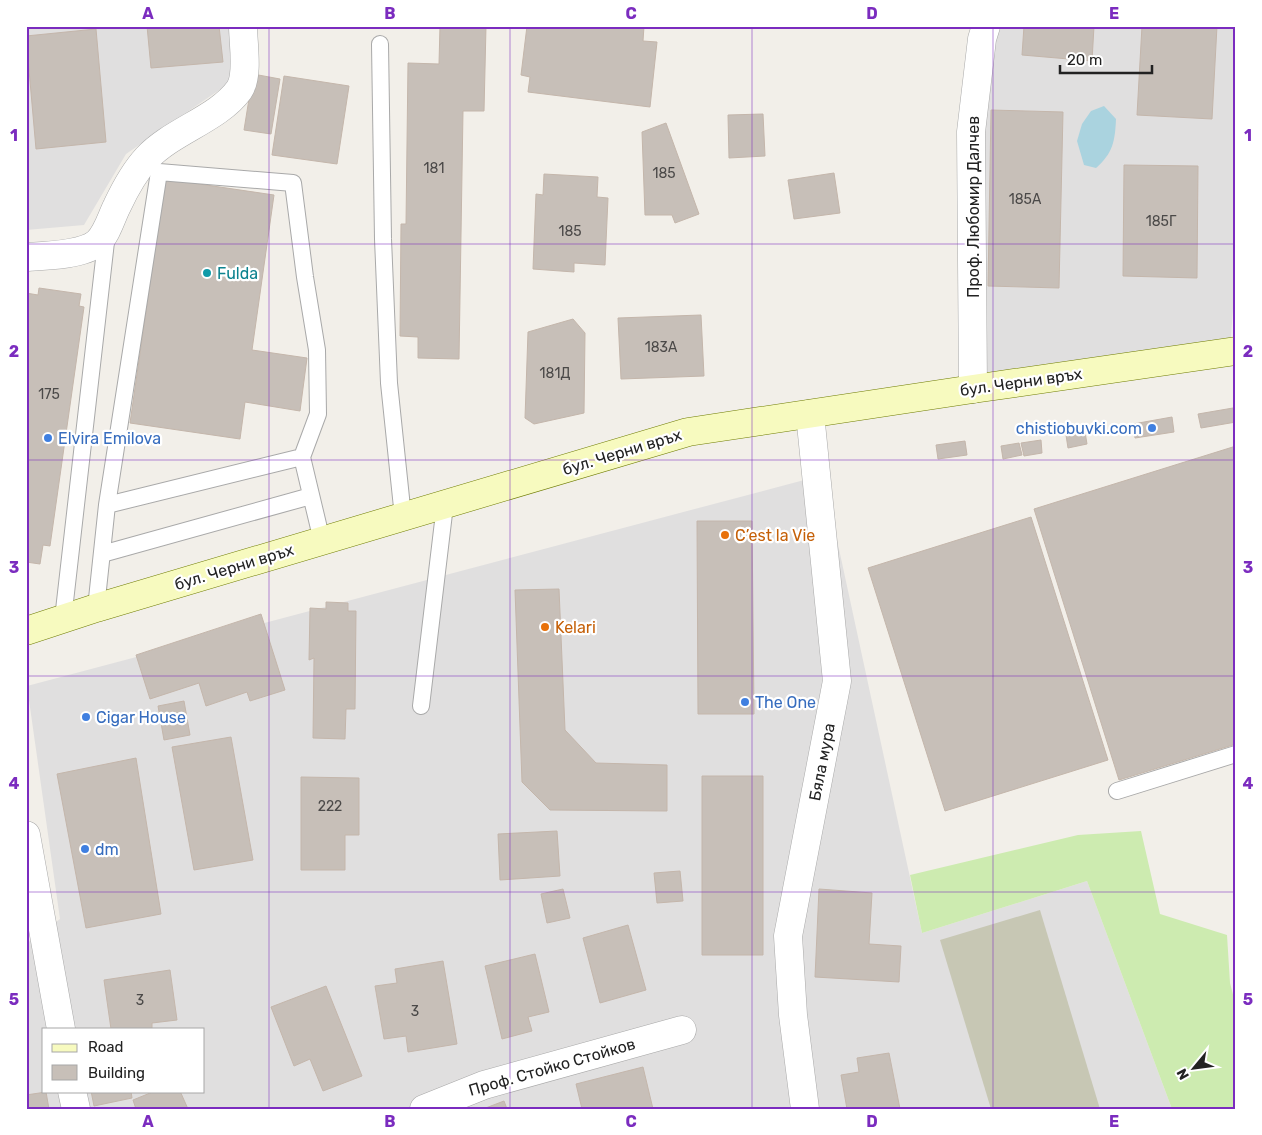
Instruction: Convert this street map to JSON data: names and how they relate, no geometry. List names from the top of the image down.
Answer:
{
  "streets": {
    "main road": ["бул. Черни връх"],
    "street": ["Проф. Любомир Далчев", "Бяла мура", "Проф. Стойко Стойков"]
  },
  "crossings": [
    ["Проф. Любомир Далчев", "бул. Черни връх"],
    ["бул. Черни връх", "Бяла мура"]
  ],
  "places": [
    "Fulda",
    "chistiobuvki.com",
    "Elvira Emilova",
    "C’est la Vie",
    "Kelari",
    "The One",
    "Cigar House",
    "dm"
  ],
  "house_numbers": [
    "181",
    "185",
    "185А",
    "185Г",
    "185",
    "183А",
    "181Д",
    "175",
    "222",
    "3",
    "3"
  ],
  "legend": ["Road", "Building"],
  "scale_bar": "20 m",
  "north": "bottom left",
  "grid": {
    "columns": [
      "A",
      "B",
      "C",
      "D",
      "E"
    ],
    "rows": [
      "1",
      "2",
      "3",
      "4",
      "5"
    ]
  }
}
